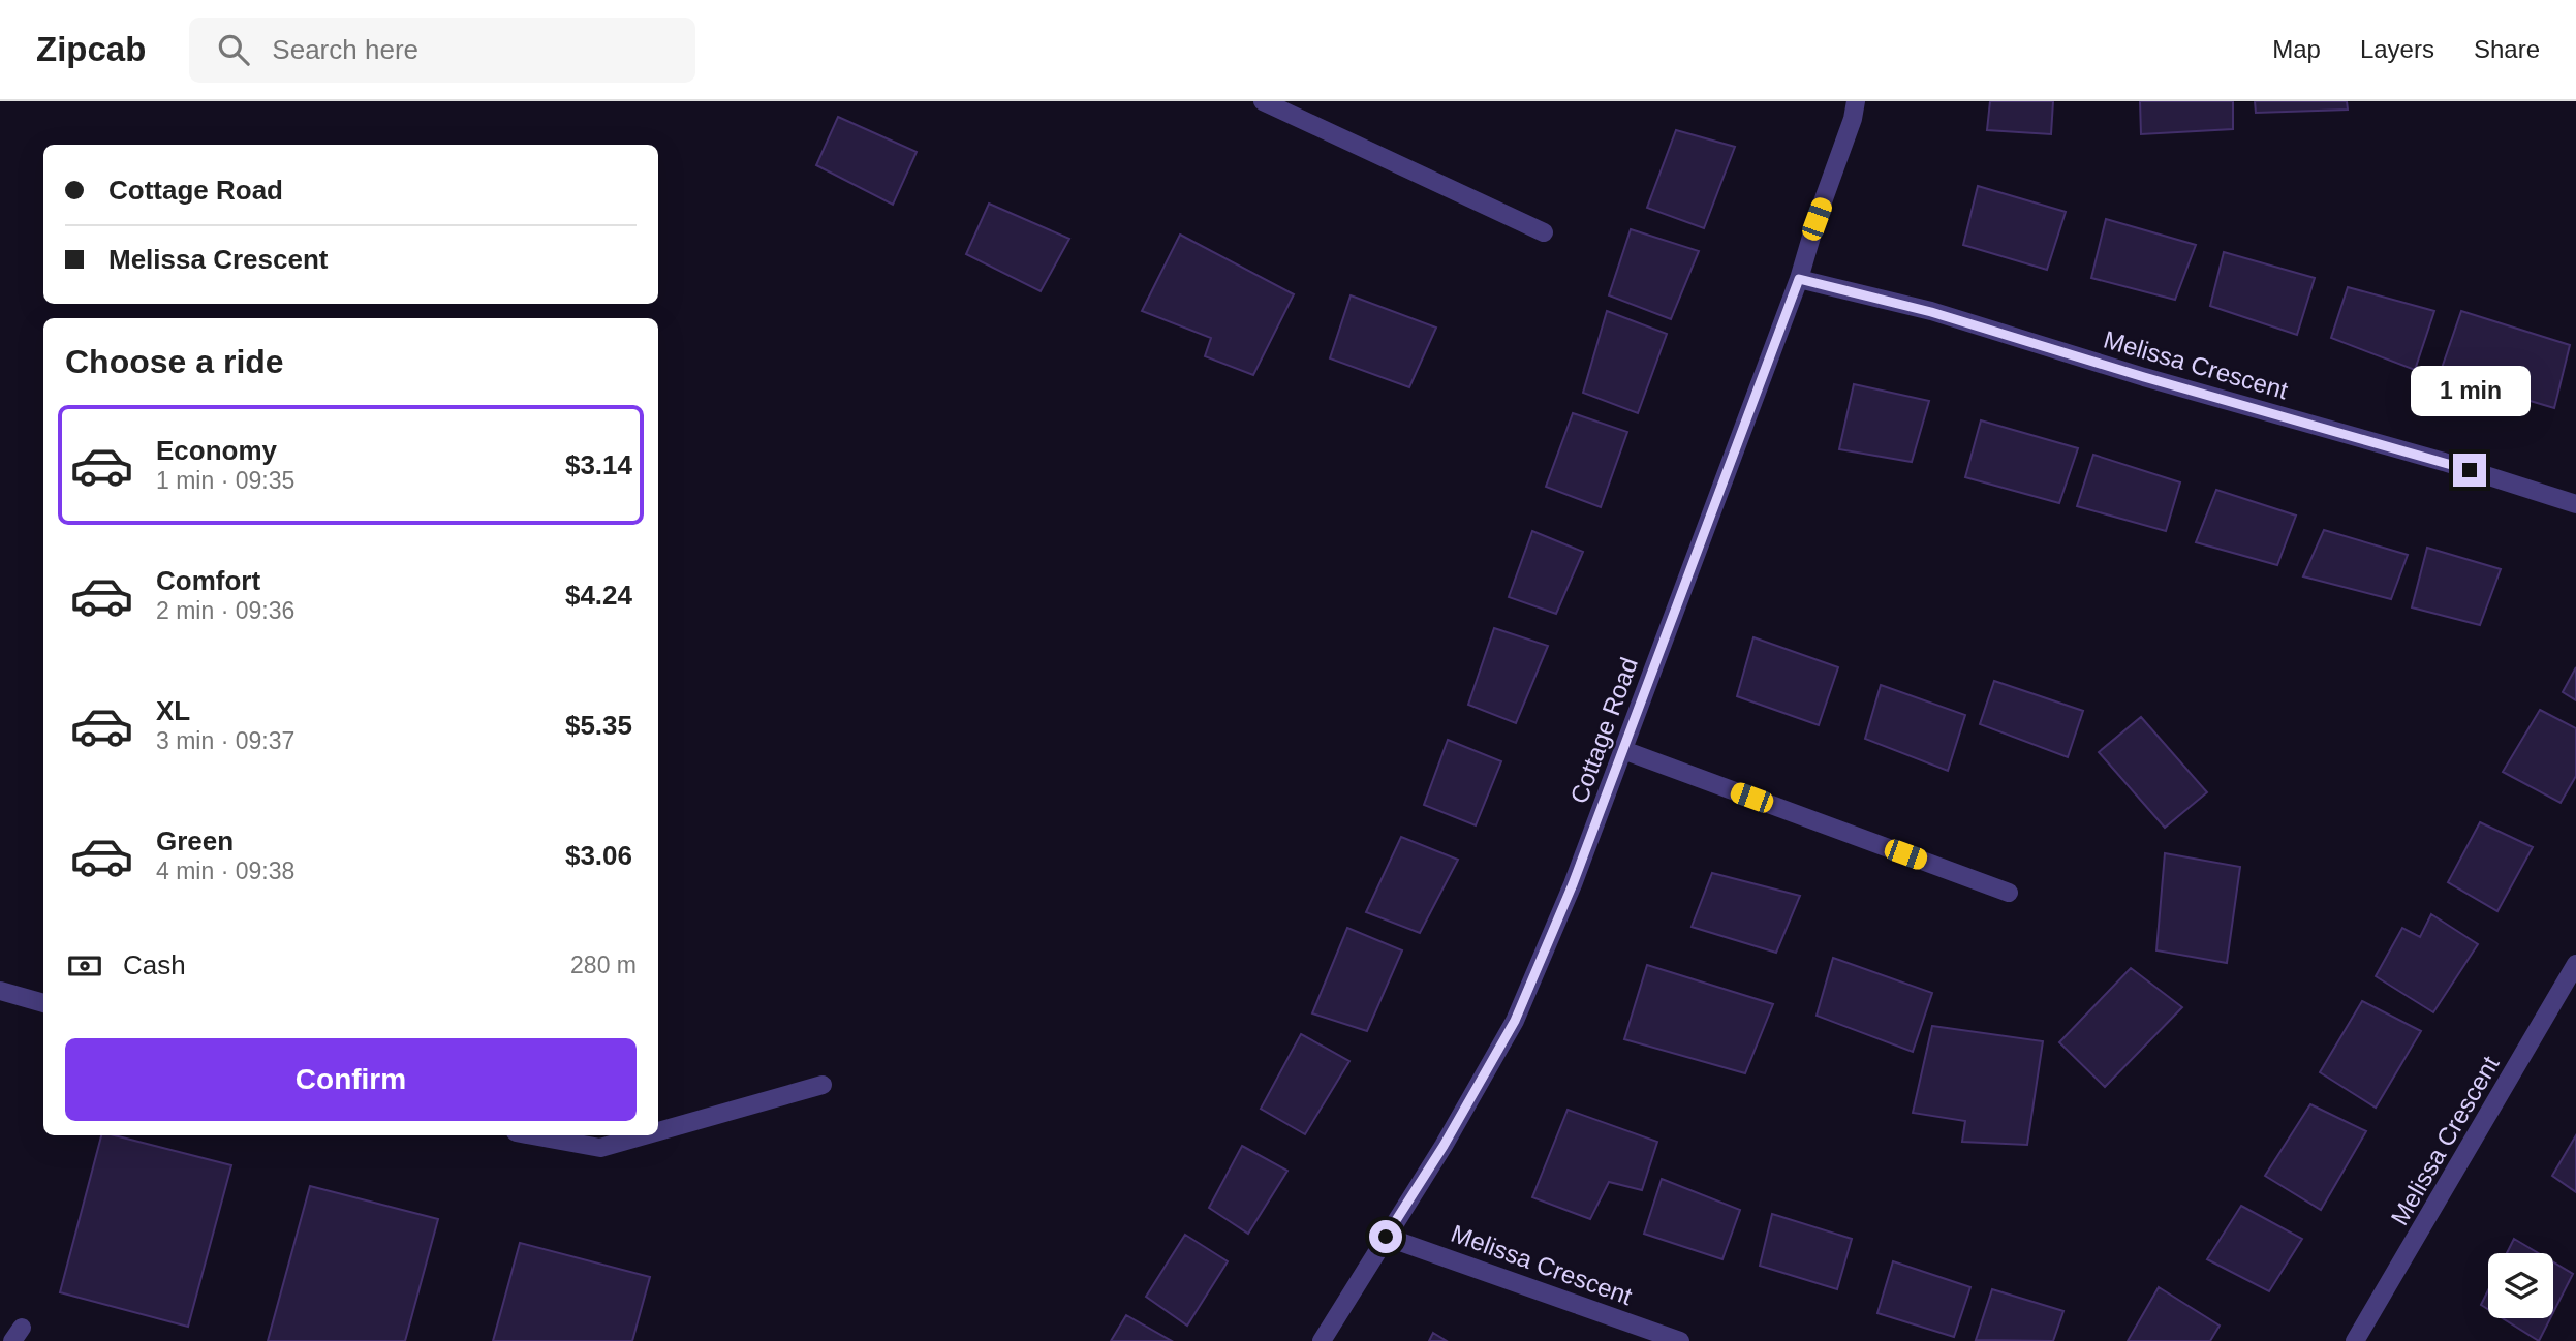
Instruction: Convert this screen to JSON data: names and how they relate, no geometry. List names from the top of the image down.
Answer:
{
  "streets": {
    "street": ["Melissa Crescent", "Cottage Road"]
  },
  "crossings": [
    ["Melissa Crescent", "Cottage Road"]
  ],
  "page": {
    "header": "Zipcab",
    "search": "Search here",
    "nav": ["Map", "Layers", "Share"],
    "banner": ["Cottage Road", "Melissa Crescent"],
    "heading": "Choose a ride",
    "bubble": "1 min",
    "list": [
      {
        "name": "Economy",
        "note": "1 min · 09:35",
        "value": "$3.14"
      },
      {
        "name": "Comfort",
        "note": "2 min · 09:36",
        "value": "$4.24"
      },
      {
        "name": "XL",
        "note": "3 min · 09:37",
        "value": "$5.35"
      },
      {
        "name": "Green",
        "note": "4 min · 09:38",
        "value": "$3.06"
      }
    ],
    "pay": ["Cash", "280 m"],
    "buttons": "Confirm"
  }
}
